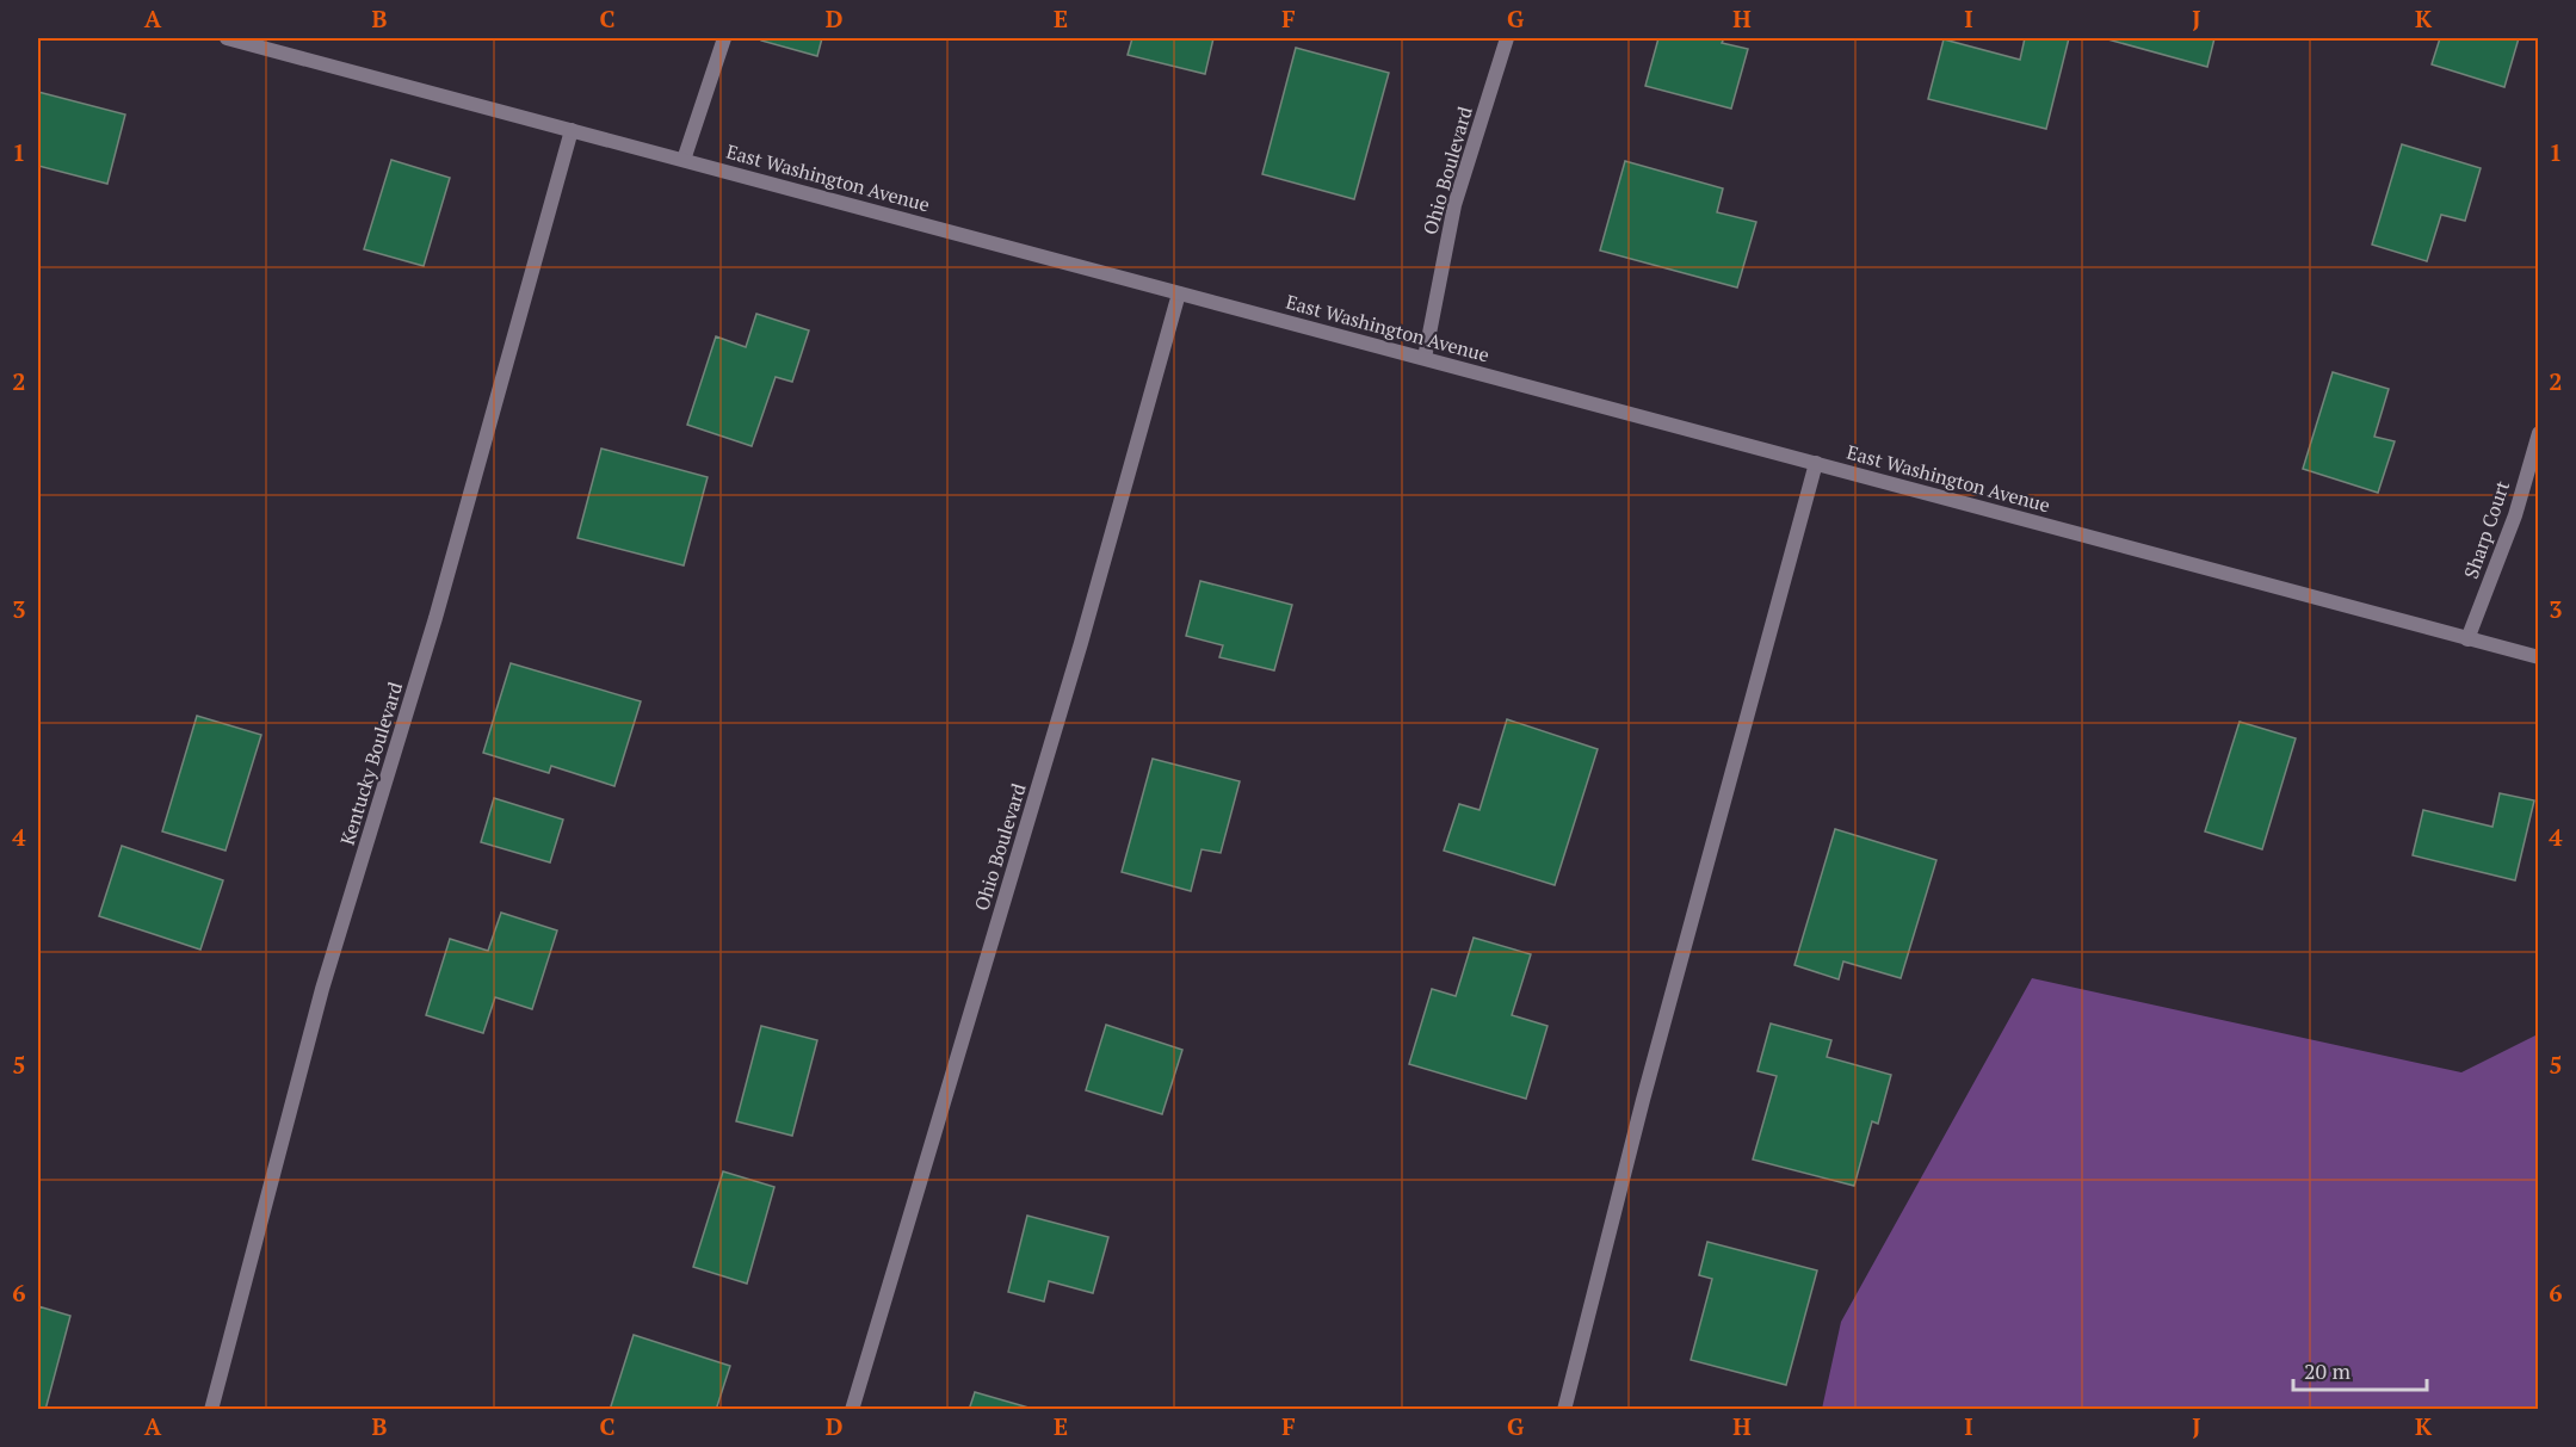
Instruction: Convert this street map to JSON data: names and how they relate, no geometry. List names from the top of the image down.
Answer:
{
  "streets": {
    "street": [
      "Ohio Boulevard",
      "East Washington Avenue",
      "Sharp Court",
      "Kentucky Boulevard"
    ]
  },
  "crossings": [
    ["Ohio Boulevard", "East Washington Avenue"],
    ["East Washington Avenue", "Sharp Court"],
    ["East Washington Avenue", "Kentucky Boulevard"]
  ],
  "scale_bar": "20 m",
  "grid": {
    "columns": [
      "A",
      "B",
      "C",
      "D",
      "E",
      "F",
      "G",
      "H",
      "I",
      "J",
      "K"
    ],
    "rows": [
      "1",
      "2",
      "3",
      "4",
      "5",
      "6"
    ]
  }
}
